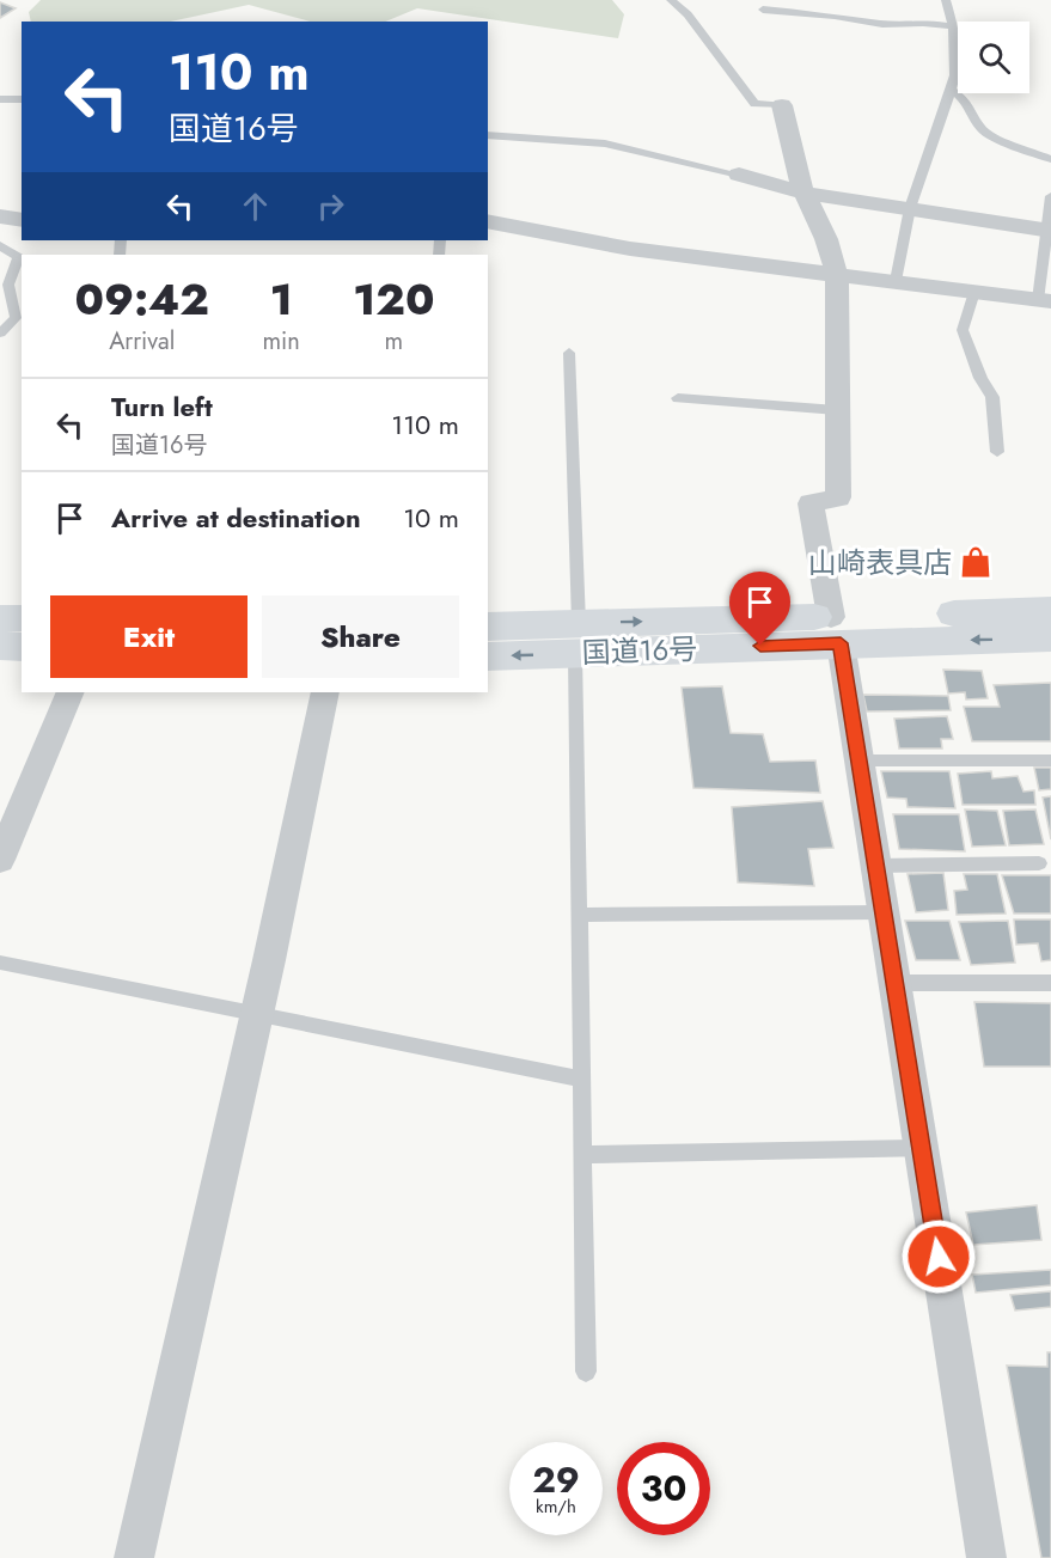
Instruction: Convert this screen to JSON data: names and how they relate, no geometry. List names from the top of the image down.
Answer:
{
  "streets": {
    "highway": ["国道16号"]
  },
  "places": {
    "shop": ["山崎表具店"]
  },
  "page": {
    "turn": ["110 m", "国道16号"],
    "eta": [
      "09:42",
      "Arrival",
      "1",
      "min",
      "120",
      "m"
    ],
    "list": [
      {
        "name": "Turn left",
        "note": "国道16号",
        "value": "110 m"
      },
      {
        "name": "Arrive at destination",
        "value": "10 m"
      }
    ],
    "buttons": ["Exit", "Share"],
    "speed": "29 km/h",
    "limit": "30"
  }
}
